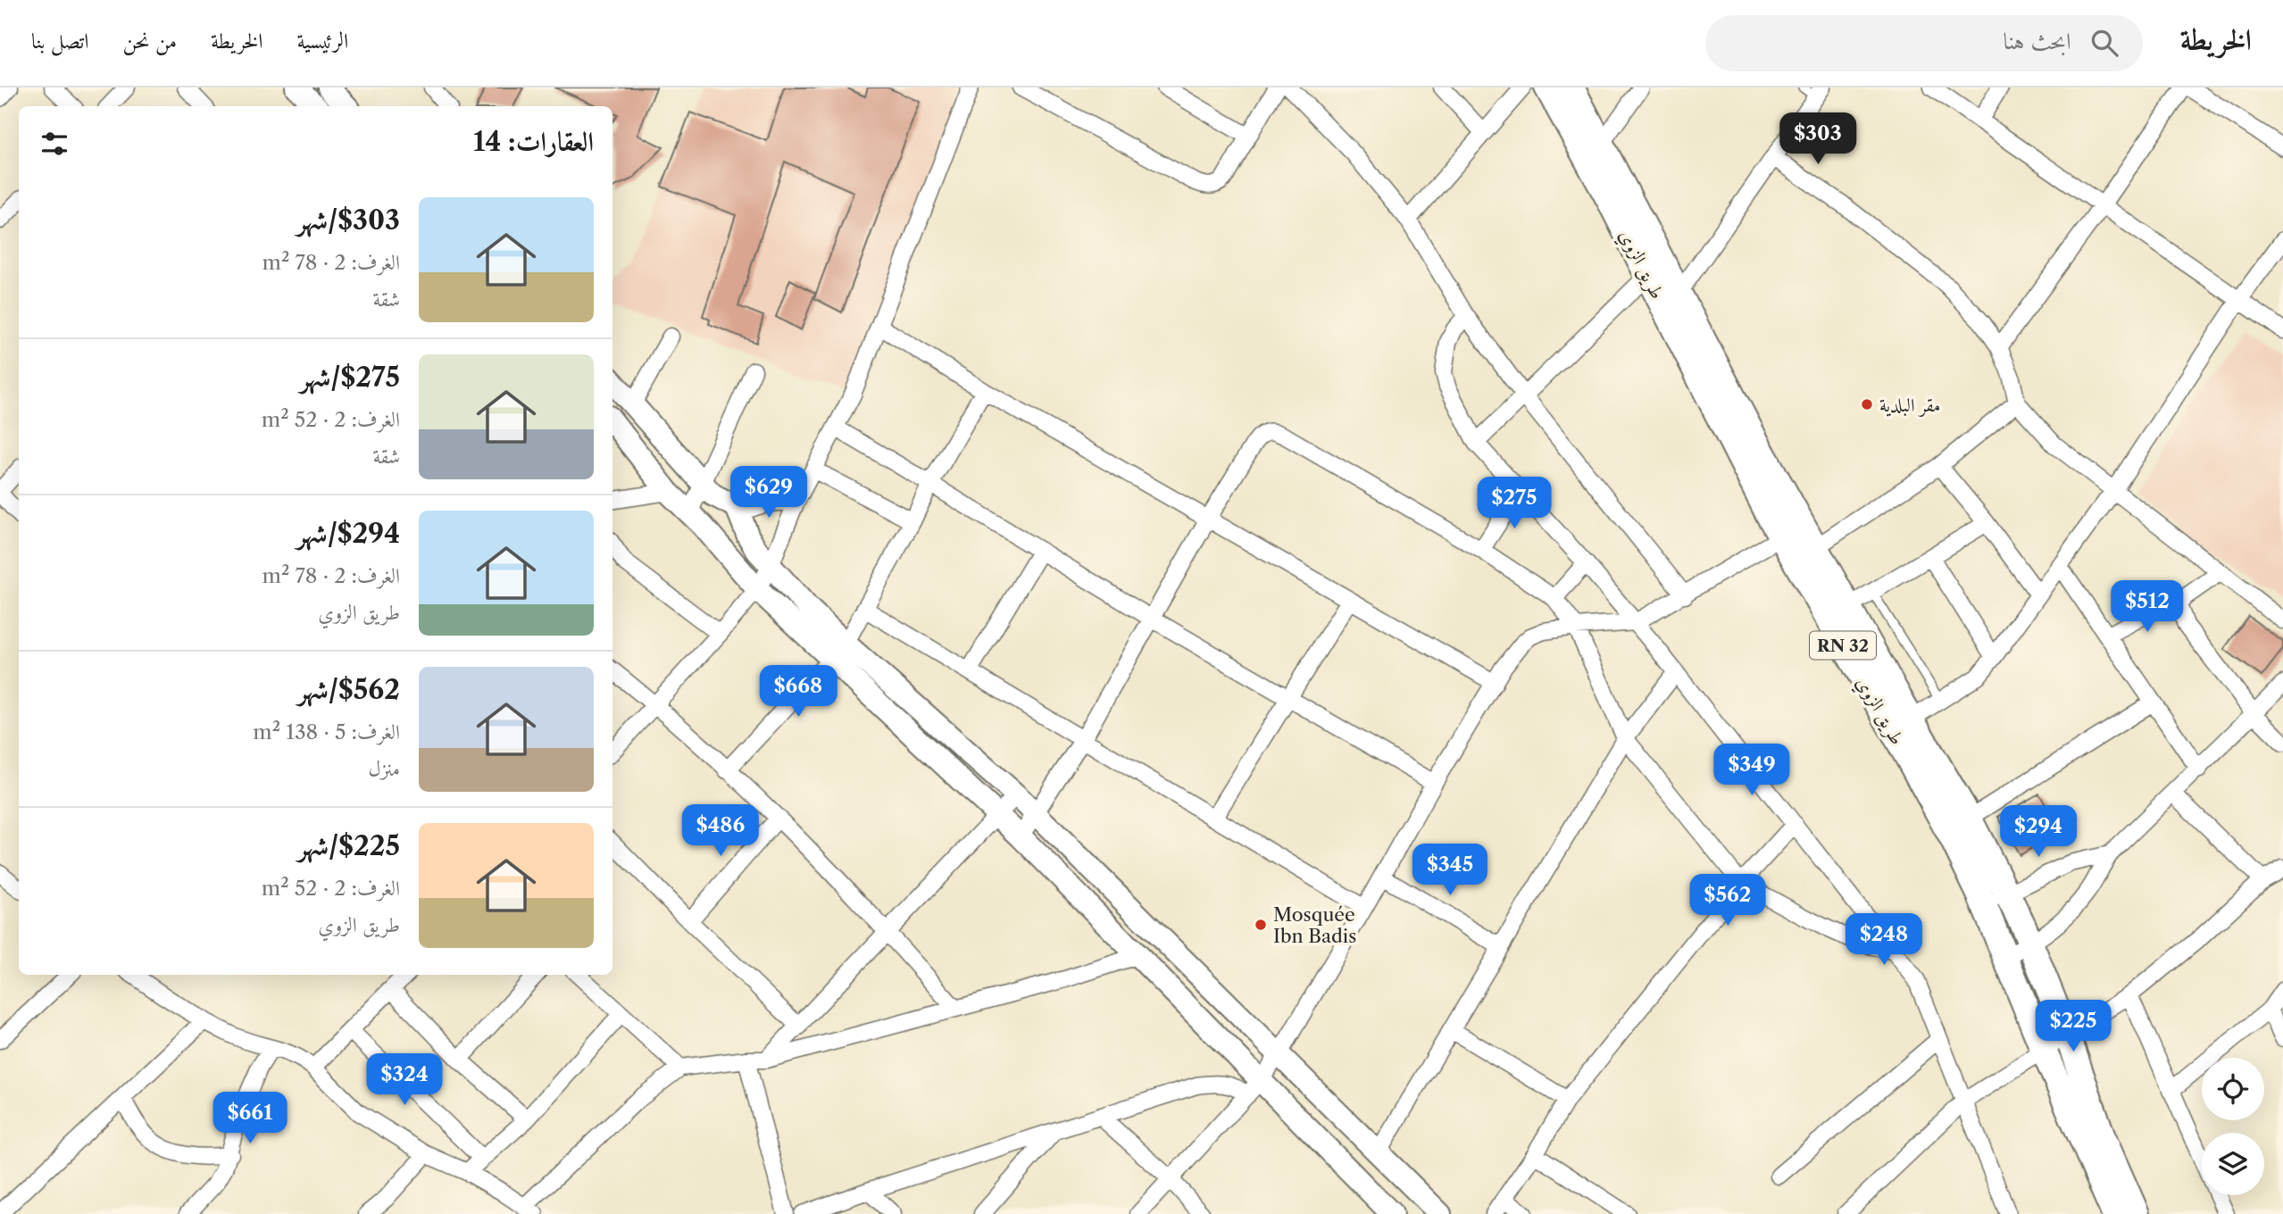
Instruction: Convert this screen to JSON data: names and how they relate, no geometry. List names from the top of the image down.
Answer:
{
  "streets": {
    "main road": ["طريق الزوي", "RN 32"]
  },
  "places": ["مقر البلدية", "Mosquée Ibn Badis"],
  "page": {
    "header": "الخريطة",
    "search": "ابحث هنا",
    "nav": [
      "الرئيسية",
      "الخريطة",
      "من نحن",
      "اتصل بنا"
    ],
    "heading": "العقارات: 14",
    "price": [
      "$303",
      "$629",
      "$275",
      "$512",
      "$668",
      "$349",
      "$486",
      "$294",
      "$345",
      "$562",
      "$248",
      "$225",
      "$324",
      "$661"
    ],
    "list": [
      {
        "name": "$303/شهر",
        "note": "الغرف: 2 · 78 m² · شقة"
      },
      {
        "name": "$275/شهر",
        "note": "الغرف: 2 · 52 m² · شقة"
      },
      {
        "name": "$294/شهر",
        "note": "الغرف: 2 · 78 m² · طريق الزوي"
      },
      {
        "name": "$562/شهر",
        "note": "الغرف: 5 · 138 m² · منزل"
      },
      {
        "name": "$225/شهر",
        "note": "الغرف: 2 · 52 m² · طريق الزوي"
      }
    ]
  }
}
